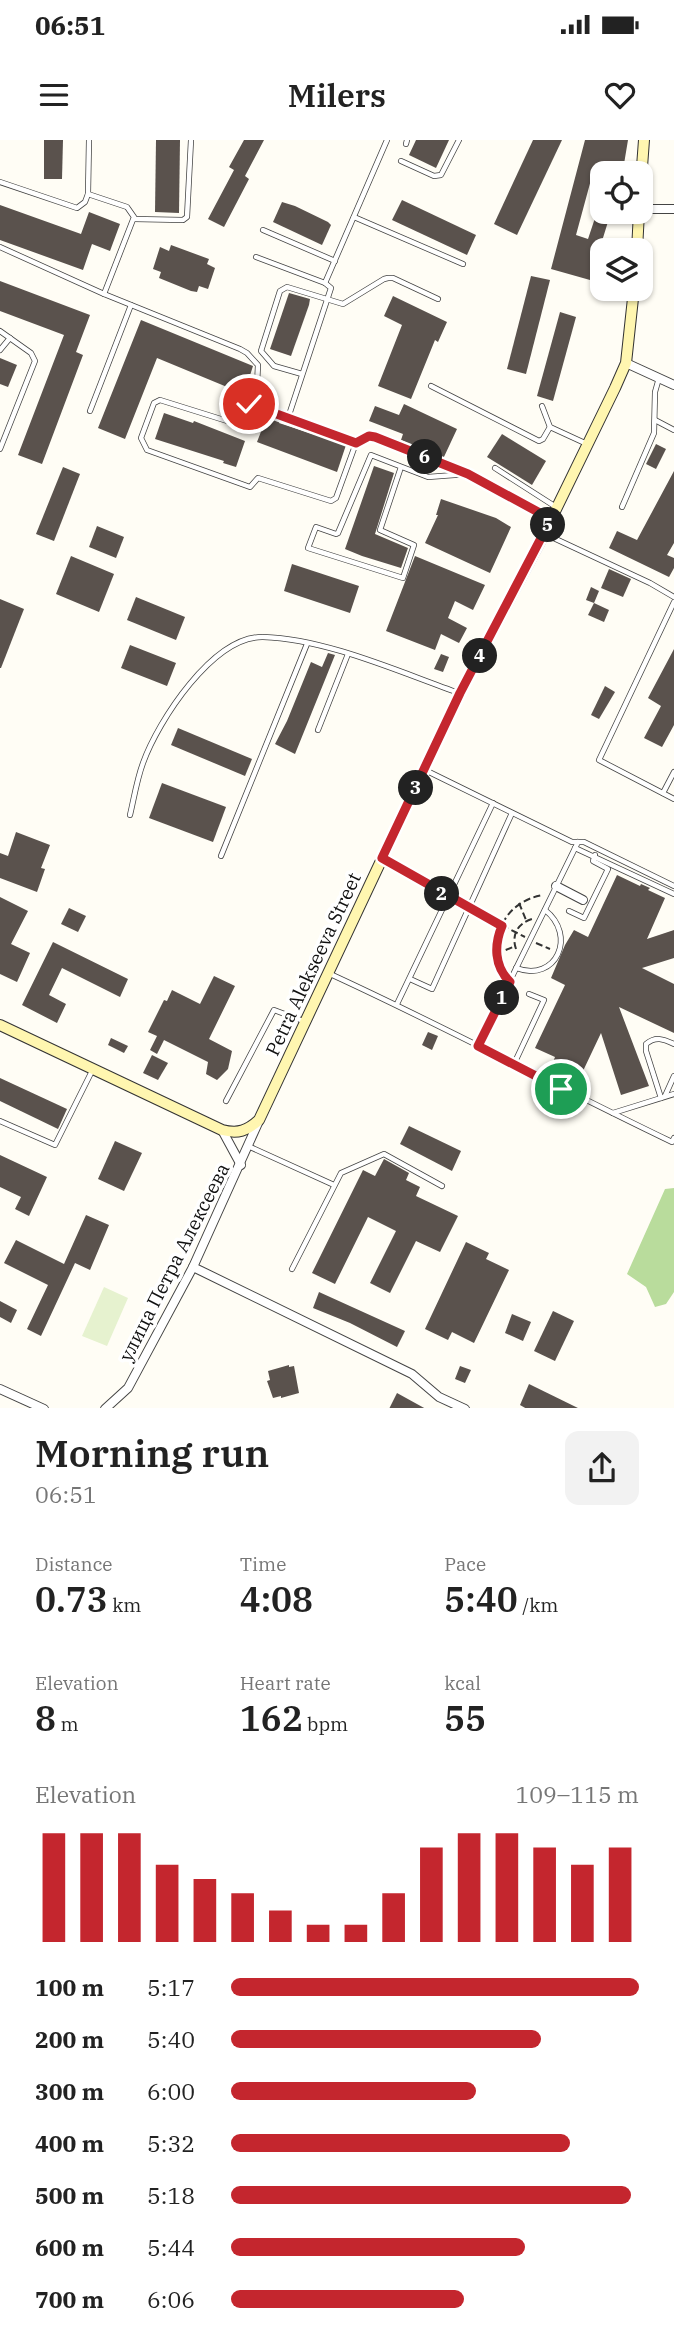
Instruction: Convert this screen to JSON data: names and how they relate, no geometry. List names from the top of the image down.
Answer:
{
  "streets": {
    "street": ["Petra Alekseeva Street", "улица Петра Алексеева"]
  },
  "crossings": [
    ["Petra Alekseeva Street", "улица Петра Алексеева"]
  ],
  "page": {
    "status": "06:51",
    "header": "Milers",
    "pins": [
      "6",
      "5",
      "4",
      "3",
      "2",
      "1"
    ],
    "heading": ["Morning run", "06:51"],
    "stats": [
      ["Distance", "0.73 km"],
      ["Time", "4:08"],
      ["Pace", "5:40 /km"],
      ["Elevation", "8 m"],
      ["Heart rate", "162 bpm"],
      ["kcal", "55"]
    ],
    "chart": ["Elevation", "109–115 m"],
    "list": [
      {
        "name": "100 m",
        "note": "5:17"
      },
      {
        "name": "200 m",
        "note": "5:40"
      },
      {
        "name": "300 m",
        "note": "6:00"
      },
      {
        "name": "400 m",
        "note": "5:32"
      },
      {
        "name": "500 m",
        "note": "5:18"
      },
      {
        "name": "600 m",
        "note": "5:44"
      },
      {
        "name": "700 m",
        "note": "6:06"
      }
    ]
  }
}
